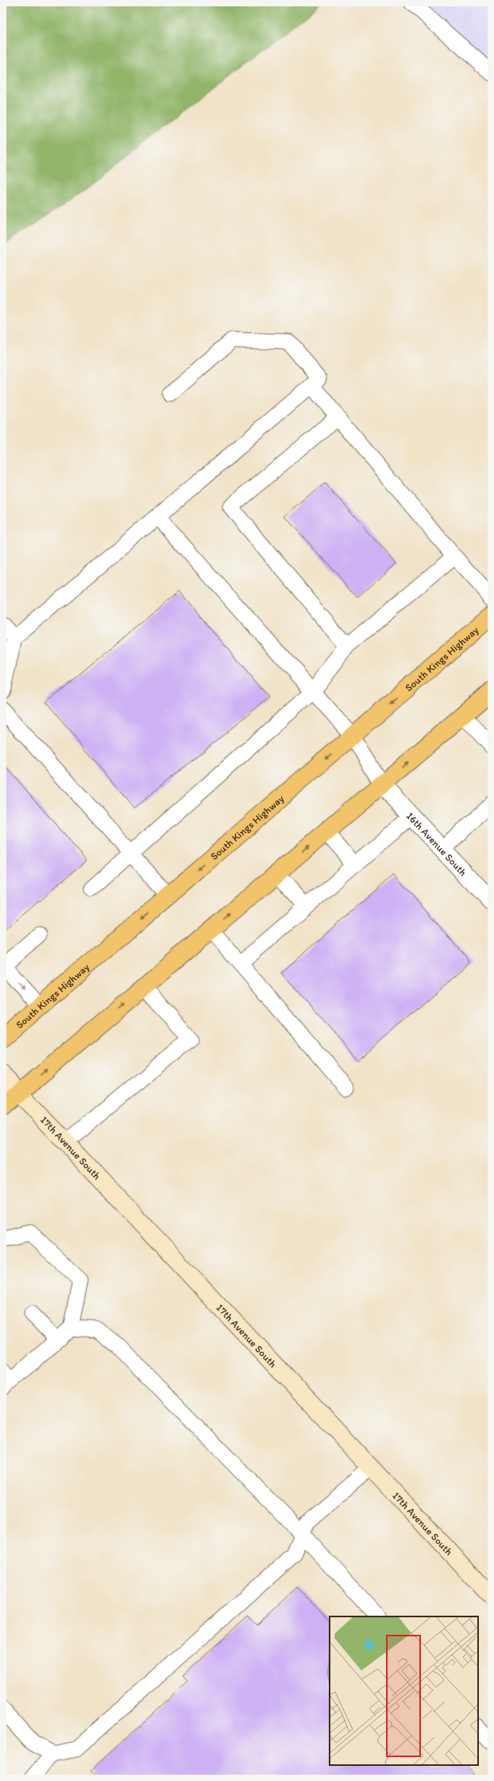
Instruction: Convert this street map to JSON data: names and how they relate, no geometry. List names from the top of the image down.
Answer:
{
  "streets": {
    "main road": ["South Kings Highway"],
    "street": ["16th Avenue South", "17th Avenue South"]
  }
}
